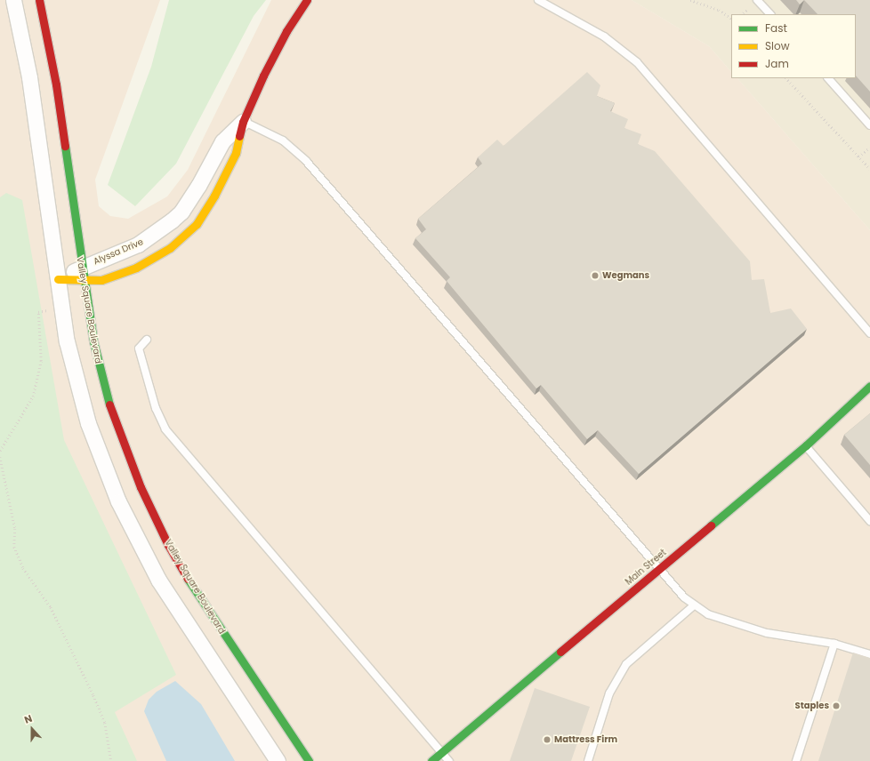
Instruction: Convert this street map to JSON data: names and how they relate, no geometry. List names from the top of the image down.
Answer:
{
  "streets": {
    "street": ["Alyssa Drive", "Valley Square Boulevard", "Main Street"]
  },
  "crossings": [
    ["Alyssa Drive", "Valley Square Boulevard"]
  ],
  "places": ["Wegmans", "Staples", "Mattress Firm"],
  "legend": ["Fast", "Slow", "Jam"],
  "north": "top"
}
